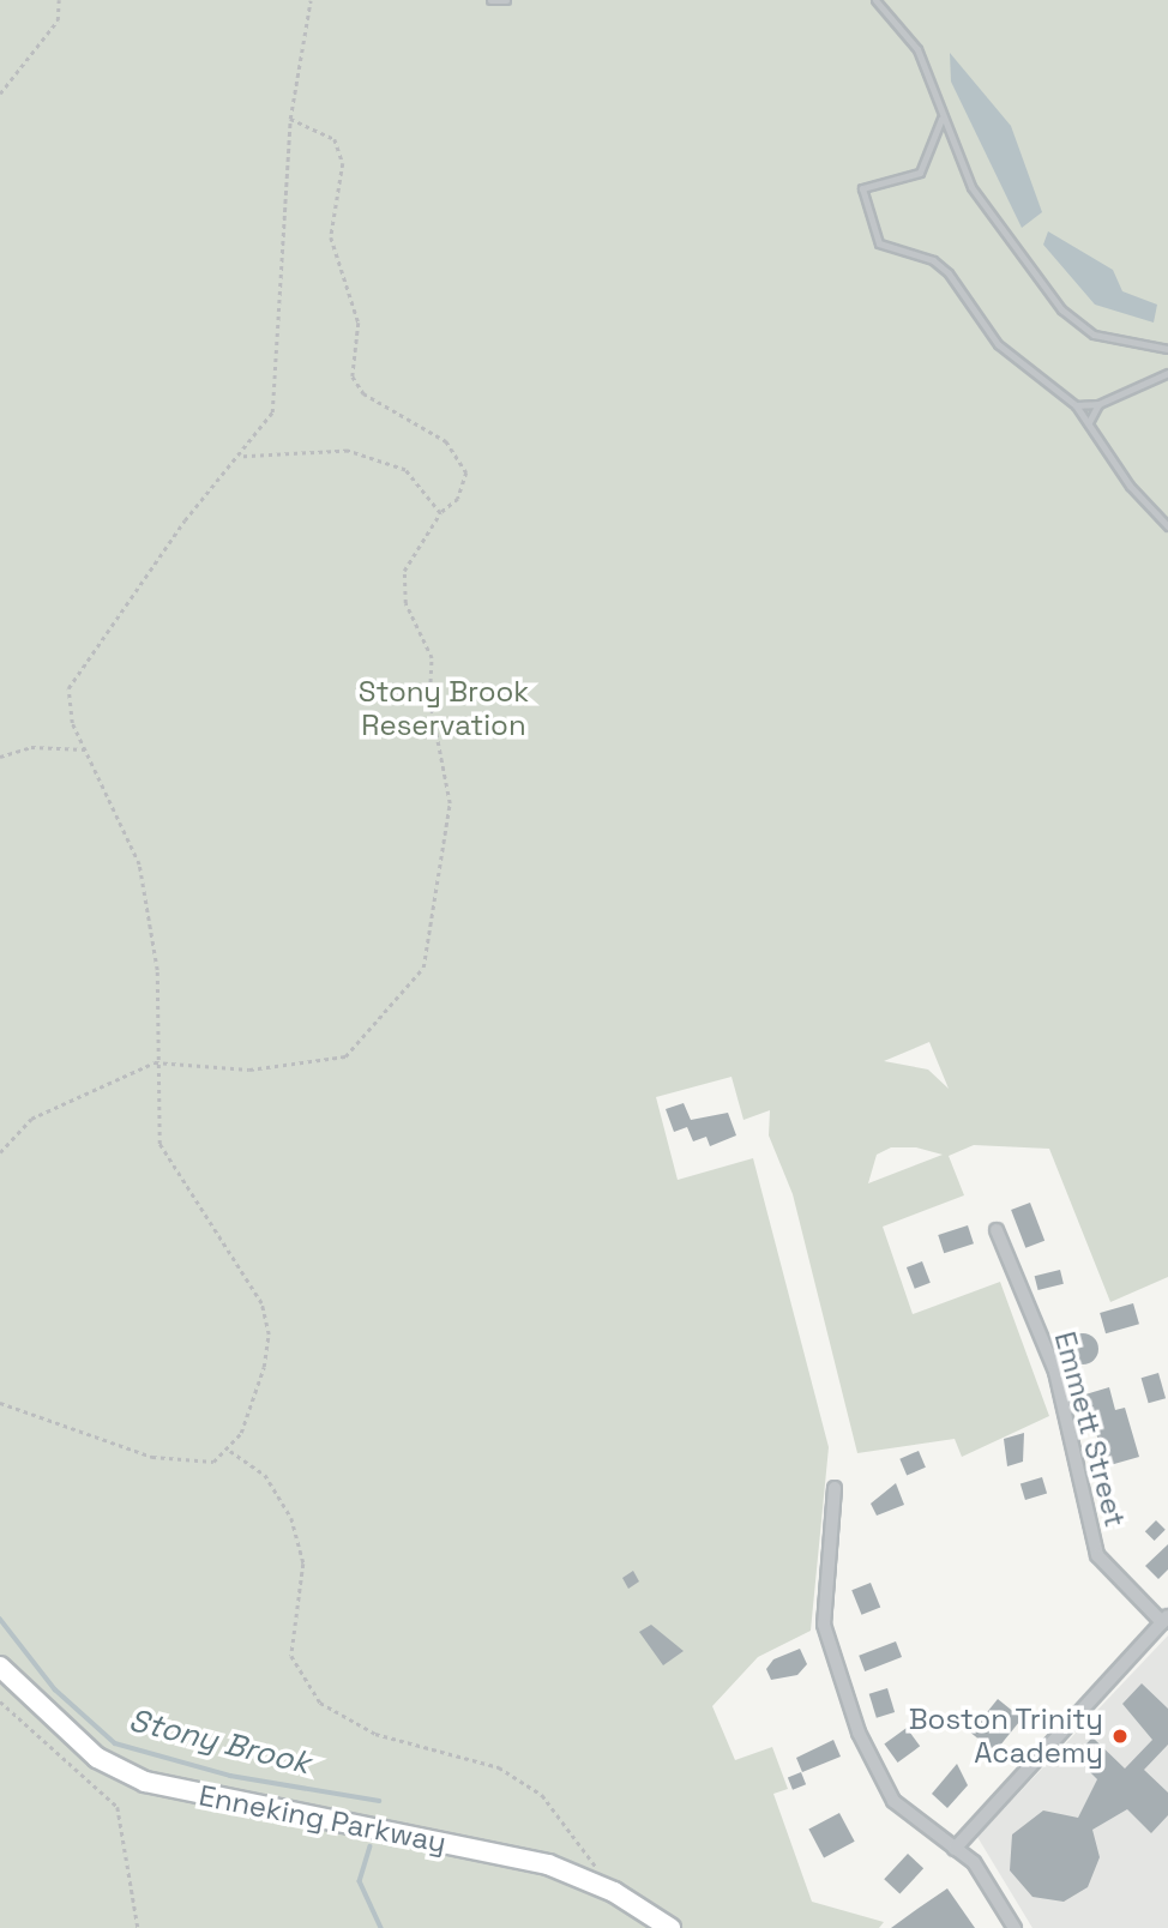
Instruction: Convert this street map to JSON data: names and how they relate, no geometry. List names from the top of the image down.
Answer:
{
  "streets": {
    "main road": ["Enneking Parkway"],
    "street": ["Emmett Street"]
  },
  "water": ["Stony Brook"],
  "parks": ["Stony Brook Reservation"],
  "places": ["Boston Trinity Academy"]
}
